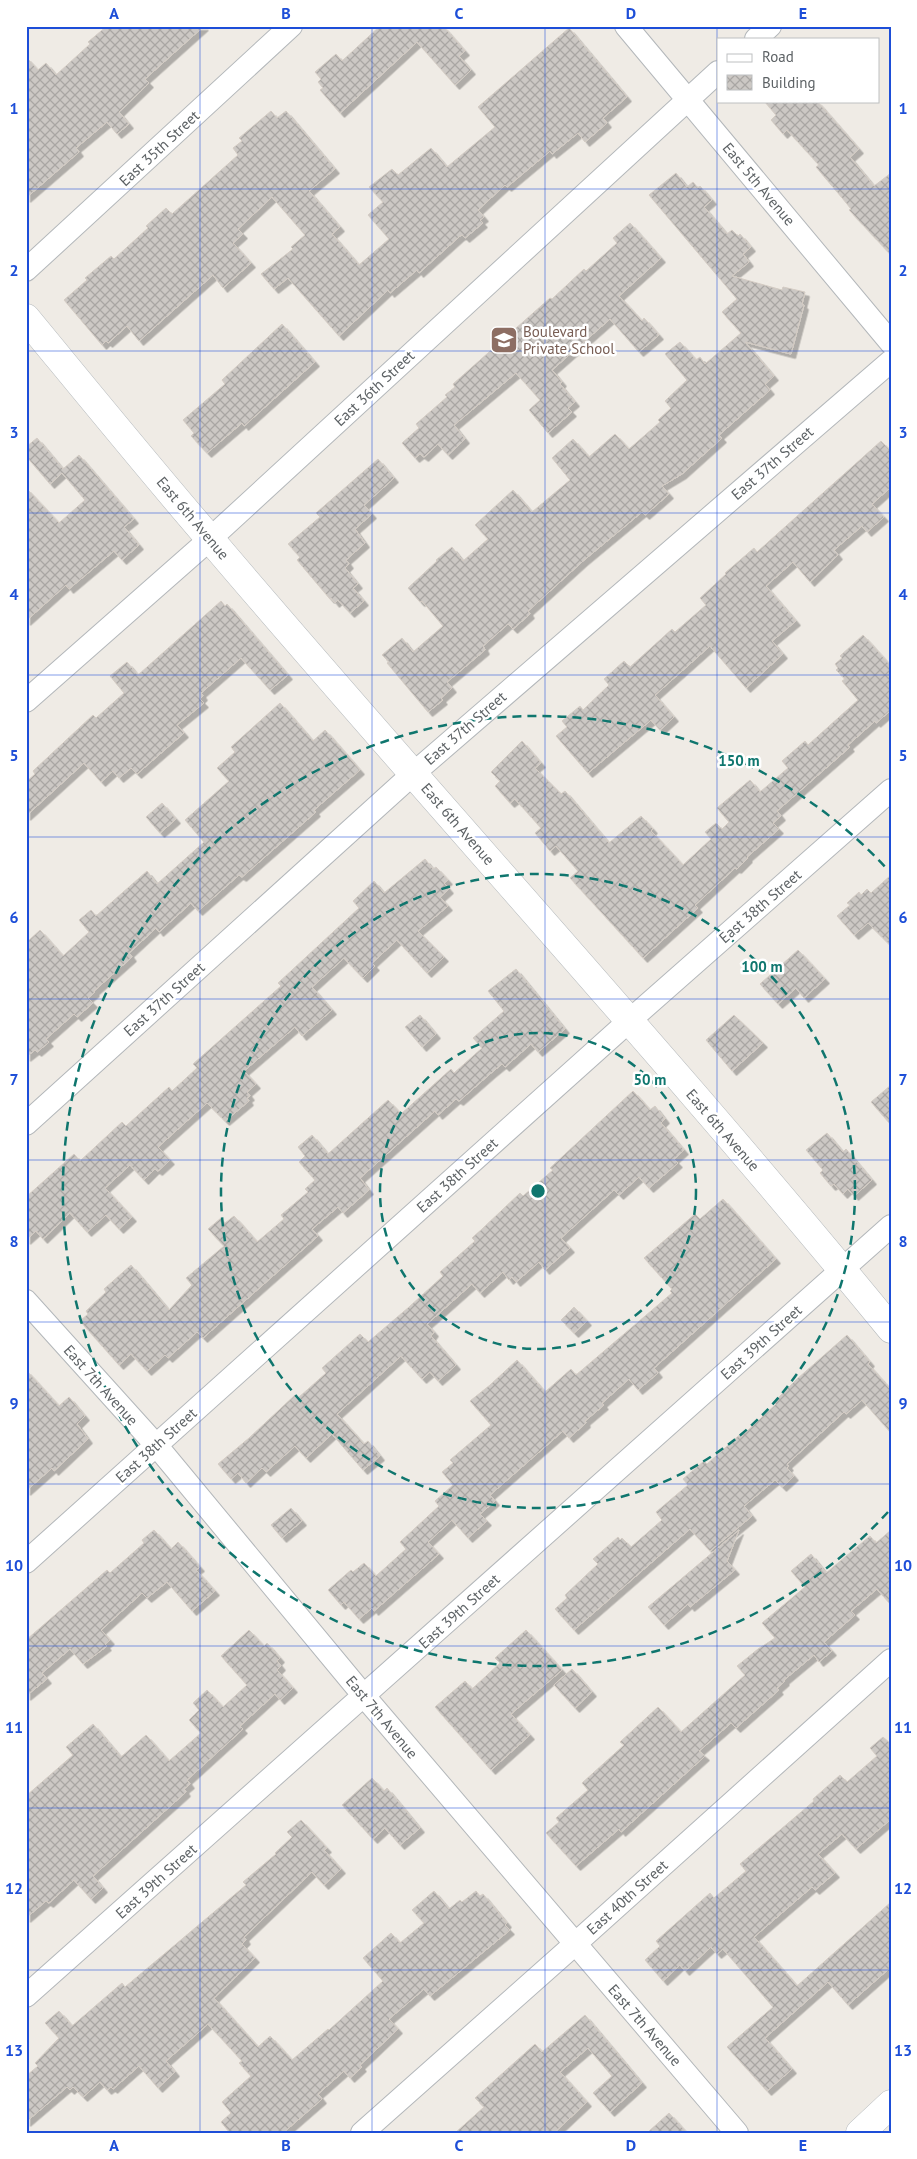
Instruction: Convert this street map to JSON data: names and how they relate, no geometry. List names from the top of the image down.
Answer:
{
  "streets": {
    "street": [
      "East 35th Street",
      "East 5th Avenue",
      "East 36th Street",
      "East 37th Street",
      "East 6th Avenue",
      "East 38th Street",
      "East 39th Street",
      "East 7th Avenue",
      "East 40th Street"
    ]
  },
  "crossings": [
    ["East 5th Avenue", "East 36th Street"],
    ["East 36th Street", "East 6th Avenue"],
    ["East 37th Street", "East 6th Avenue"],
    ["East 6th Avenue", "East 38th Street"],
    ["East 6th Avenue", "East 39th Street"],
    ["East 38th Street", "East 7th Avenue"],
    ["East 39th Street", "East 7th Avenue"],
    ["East 7th Avenue", "East 40th Street"]
  ],
  "places": {
    "school or university": ["Boulevard Private School"]
  },
  "legend": ["Road", "Building"],
  "grid": {
    "columns": [
      "A",
      "B",
      "C",
      "D",
      "E"
    ],
    "rows": [
      "1",
      "2",
      "3",
      "4",
      "5",
      "6",
      "7",
      "8",
      "9",
      "10",
      "11",
      "12",
      "13"
    ]
  },
  "rings": ["150 m", "100 m", "50 m"]
}
